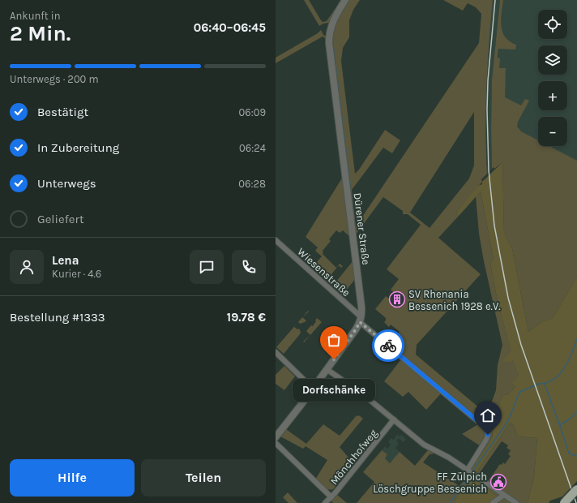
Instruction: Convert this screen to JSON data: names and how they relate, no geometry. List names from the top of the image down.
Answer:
{
  "streets": {
    "street": ["Dürener Straße", "Wiesenstraße", "Mönchhofweg"]
  },
  "crossings": [
    ["Dürener Straße", "Wiesenstraße"]
  ],
  "places": {
    "building": ["SV Rhenania Bessenich 1928 e.V."],
    "other": ["Dorfschänke"],
    "public building": ["FF Zülpich Löschgruppe Bessenich"]
  },
  "page": {
    "heading": ["2 Min.", "Ankunft in", "06:40–06:45"],
    "panel": [
      "Lena",
      "Kurier · 4.6",
      "Bestellung #1333",
      "19.78 €"
    ],
    "map_buttons": ["+", "−"],
    "bar": "Unterwegs · 200 m",
    "list": [
      ["Bestätigt", "06:09"],
      ["In Zubereitung", "06:24"],
      ["Unterwegs", "06:28"],
      "Geliefert"
    ],
    "bubble": "Dorfschänke",
    "buttons": ["Hilfe", "Teilen"]
  }
}
